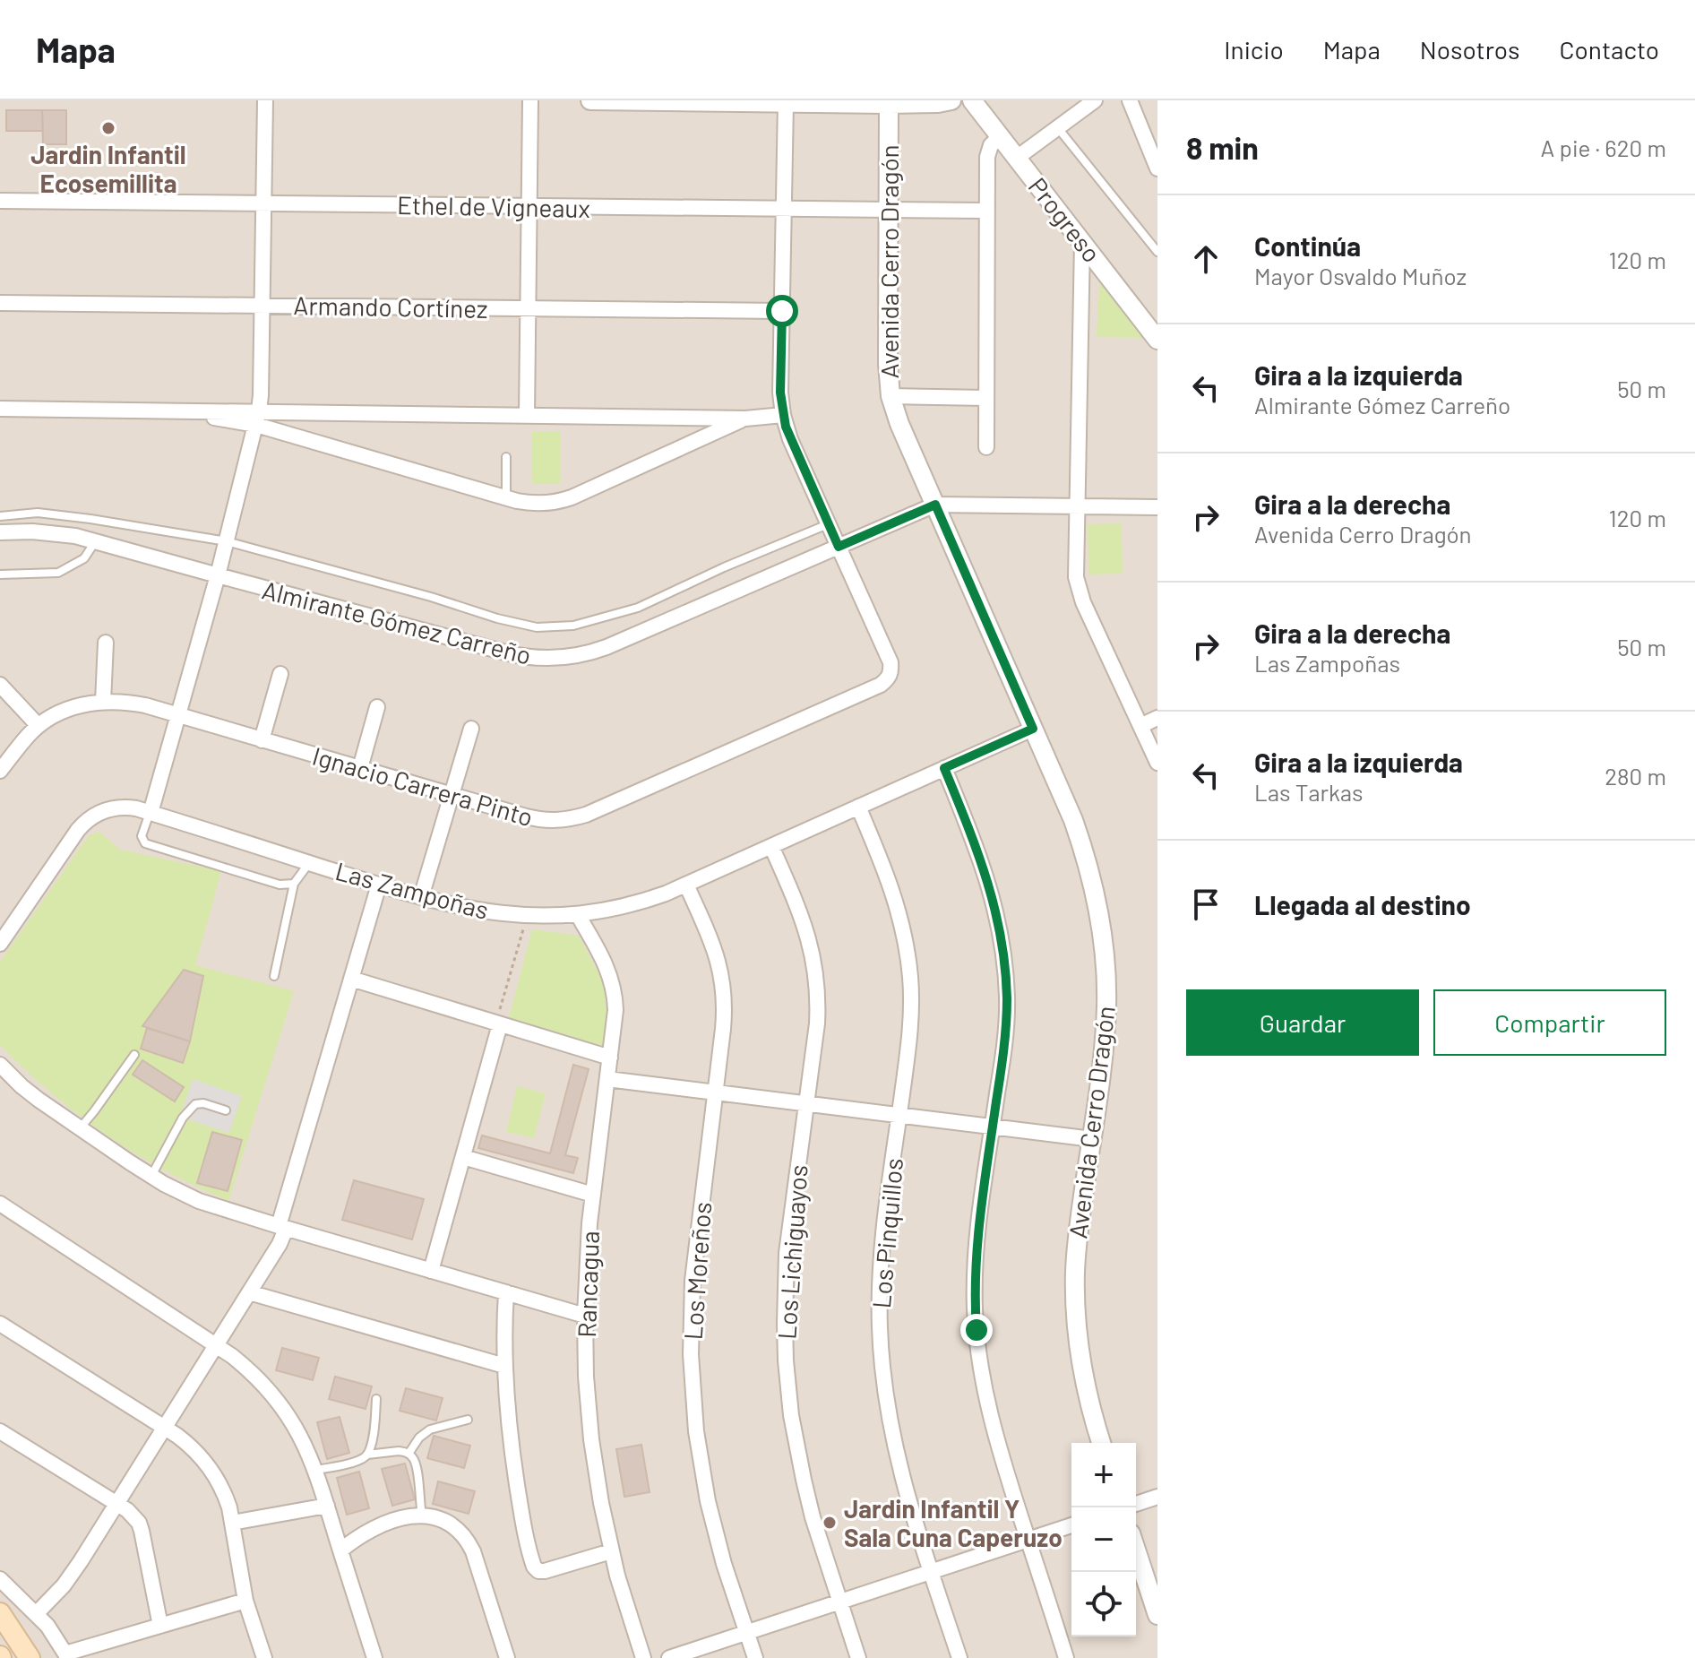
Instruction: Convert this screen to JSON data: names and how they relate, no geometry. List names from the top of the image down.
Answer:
{
  "streets": {
    "street": [
      "Ethel de Vigneaux",
      "Progreso",
      "Avenida Cerro Dragón",
      "Armando Cortínez",
      "Almirante Gómez Carreño",
      "Ignacio Carrera Pinto",
      "Las Zampoñas",
      "Los Pinquillos",
      "Los Lichiguayos",
      "Los Moreños",
      "Rancagua"
    ]
  },
  "crossings": [
    ["Ethel de Vigneaux", "Avenida Cerro Dragón"],
    ["Avenida Cerro Dragón", "Almirante Gómez Carreño"],
    ["Avenida Cerro Dragón", "Las Zampoñas"],
    ["Almirante Gómez Carreño", "Ignacio Carrera Pinto"],
    ["Las Zampoñas", "Los Pinquillos"],
    ["Las Zampoñas", "Los Lichiguayos"],
    ["Las Zampoñas", "Los Moreños"],
    ["Las Zampoñas", "Rancagua"]
  ],
  "places": ["Jardin Infantil Ecosemillita", "Jardin Infantil Y Sala Cuna Caperuzo"],
  "page": {
    "header": "Mapa",
    "nav": [
      "Inicio",
      "Mapa",
      "Nosotros",
      "Contacto"
    ],
    "heading": ["8 min", "A pie · 620 m"],
    "list": [
      ["Continúa", "Mayor Osvaldo Muñoz", "120 m"],
      ["Gira a la izquierda", "Almirante Gómez Carreño", "50 m"],
      ["Gira a la derecha", "Avenida Cerro Dragón", "120 m"],
      ["Gira a la derecha", "Las Zampoñas", "50 m"],
      ["Gira a la izquierda", "Las Tarkas", "280 m"],
      "Llegada al destino"
    ],
    "buttons": ["Guardar", "Compartir"],
    "map_buttons": ["+", "−"]
  }
}
